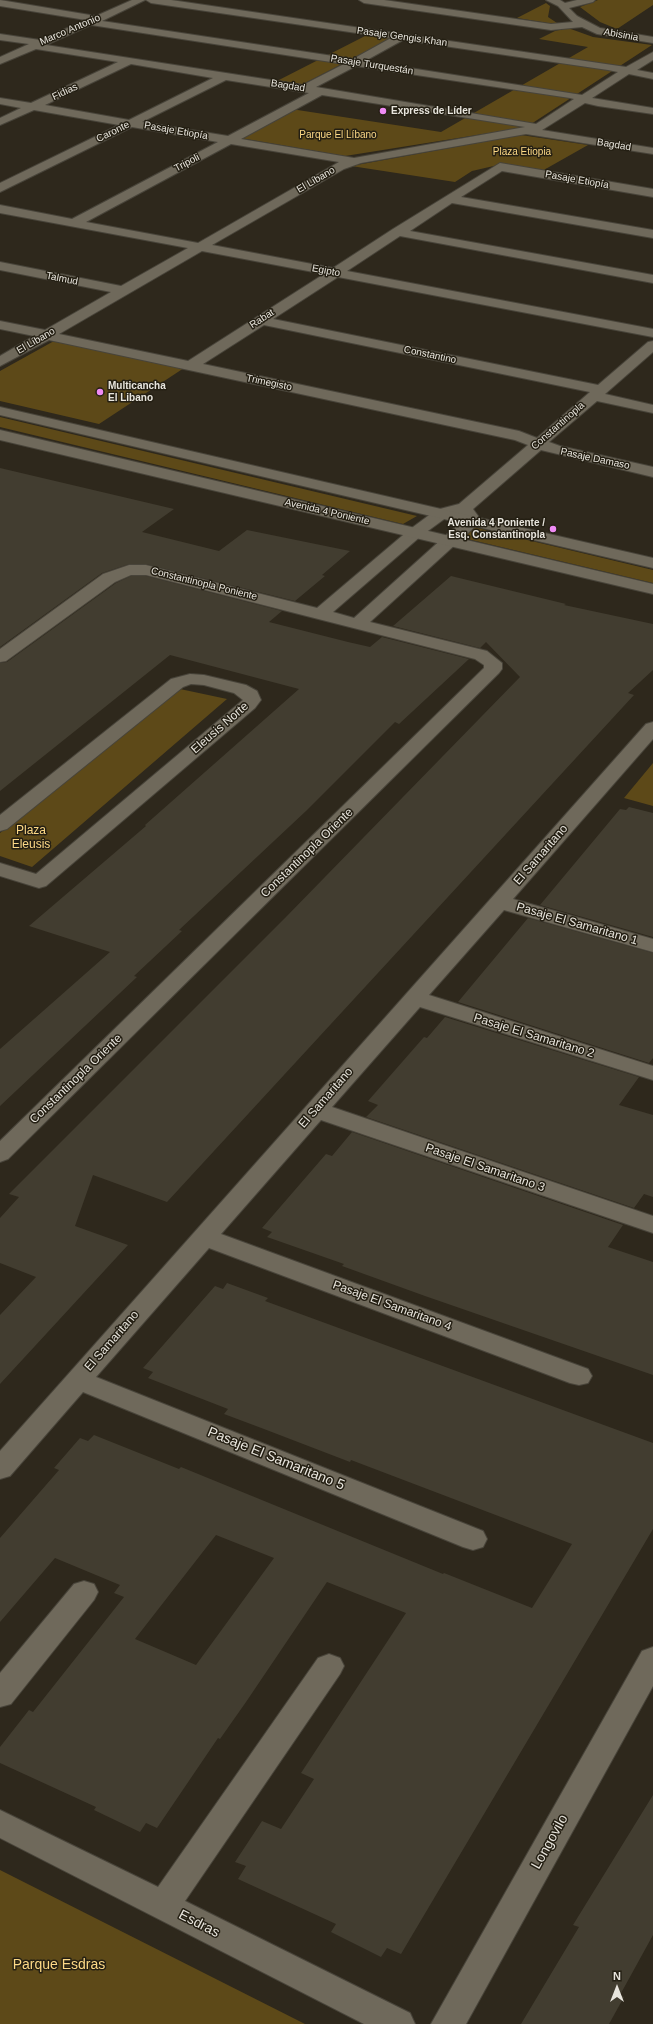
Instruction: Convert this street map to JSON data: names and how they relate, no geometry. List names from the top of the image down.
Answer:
{
  "streets": {
    "street": [
      "Marco Antonio",
      "Abisinia",
      "Pasaje Gengis Khan",
      "Pasaje Turquestán",
      "Bagdad",
      "Fidias",
      "Pasaje Etiopía",
      "Caronte",
      "Tripoli",
      "El Líbano",
      "Egipto",
      "Talmud",
      "Rabat",
      "Constantino",
      "Trimegisto",
      "Constantinopla",
      "Pasaje Damaso",
      "Avenida 4 Poniente",
      "Constantinopla Poniente",
      "Eleusis Norte",
      "Constantinopla Oriente",
      "El Samaritano",
      "Pasaje El Samaritano 1",
      "Pasaje El Samaritano 2",
      "Pasaje El Samaritano 3",
      "Pasaje El Samaritano 4",
      "Pasaje El Samaritano 5",
      "Longovilo",
      "Esdras"
    ]
  },
  "crossings": [
    ["Marco Antonio", "Pasaje Turquestán"],
    ["Marco Antonio", "Bagdad"],
    ["Pasaje Gengis Khan", "El Líbano"],
    ["Pasaje Turquestán", "El Líbano"],
    ["Bagdad", "Fidias"],
    ["Bagdad", "Caronte"],
    ["Bagdad", "Tripoli"],
    ["Bagdad", "El Líbano"],
    ["Fidias", "Pasaje Etiopía"],
    ["Pasaje Etiopía", "Caronte"],
    ["Pasaje Etiopía", "Tripoli"],
    ["Pasaje Etiopía", "El Líbano"],
    ["Pasaje Etiopía", "Rabat"],
    ["Tripoli", "Egipto"],
    ["El Líbano", "Egipto"],
    ["El Líbano", "Talmud"],
    ["El Líbano", "Trimegisto"],
    ["Egipto", "Rabat"],
    ["Rabat", "Constantino"],
    ["Rabat", "Trimegisto"],
    ["Constantino", "Constantinopla"],
    ["Trimegisto", "Constantinopla"],
    ["Trimegisto", "Pasaje Damaso"],
    ["Constantinopla", "Pasaje Damaso"],
    ["Constantinopla", "Avenida 4 Poniente"],
    ["Constantinopla", "Constantinopla Poniente"],
    ["Constantinopla", "Constantinopla Oriente"],
    ["Constantinopla Poniente", "Constantinopla Oriente"],
    ["El Samaritano", "Pasaje El Samaritano 1"],
    ["El Samaritano", "Pasaje El Samaritano 2"],
    ["El Samaritano", "Pasaje El Samaritano 3"],
    ["El Samaritano", "Pasaje El Samaritano 4"],
    ["El Samaritano", "Pasaje El Samaritano 5"]
  ],
  "parks": [
    "Parque El Líbano",
    "Plaza Etiopia",
    "Plaza Eleusis",
    "Parque Esdras"
  ],
  "places": ["Express de Líder", "Multicancha El Libano", "Avenida 4 Poniente / Esq. Constantinopla"],
  "north": "top"
}
